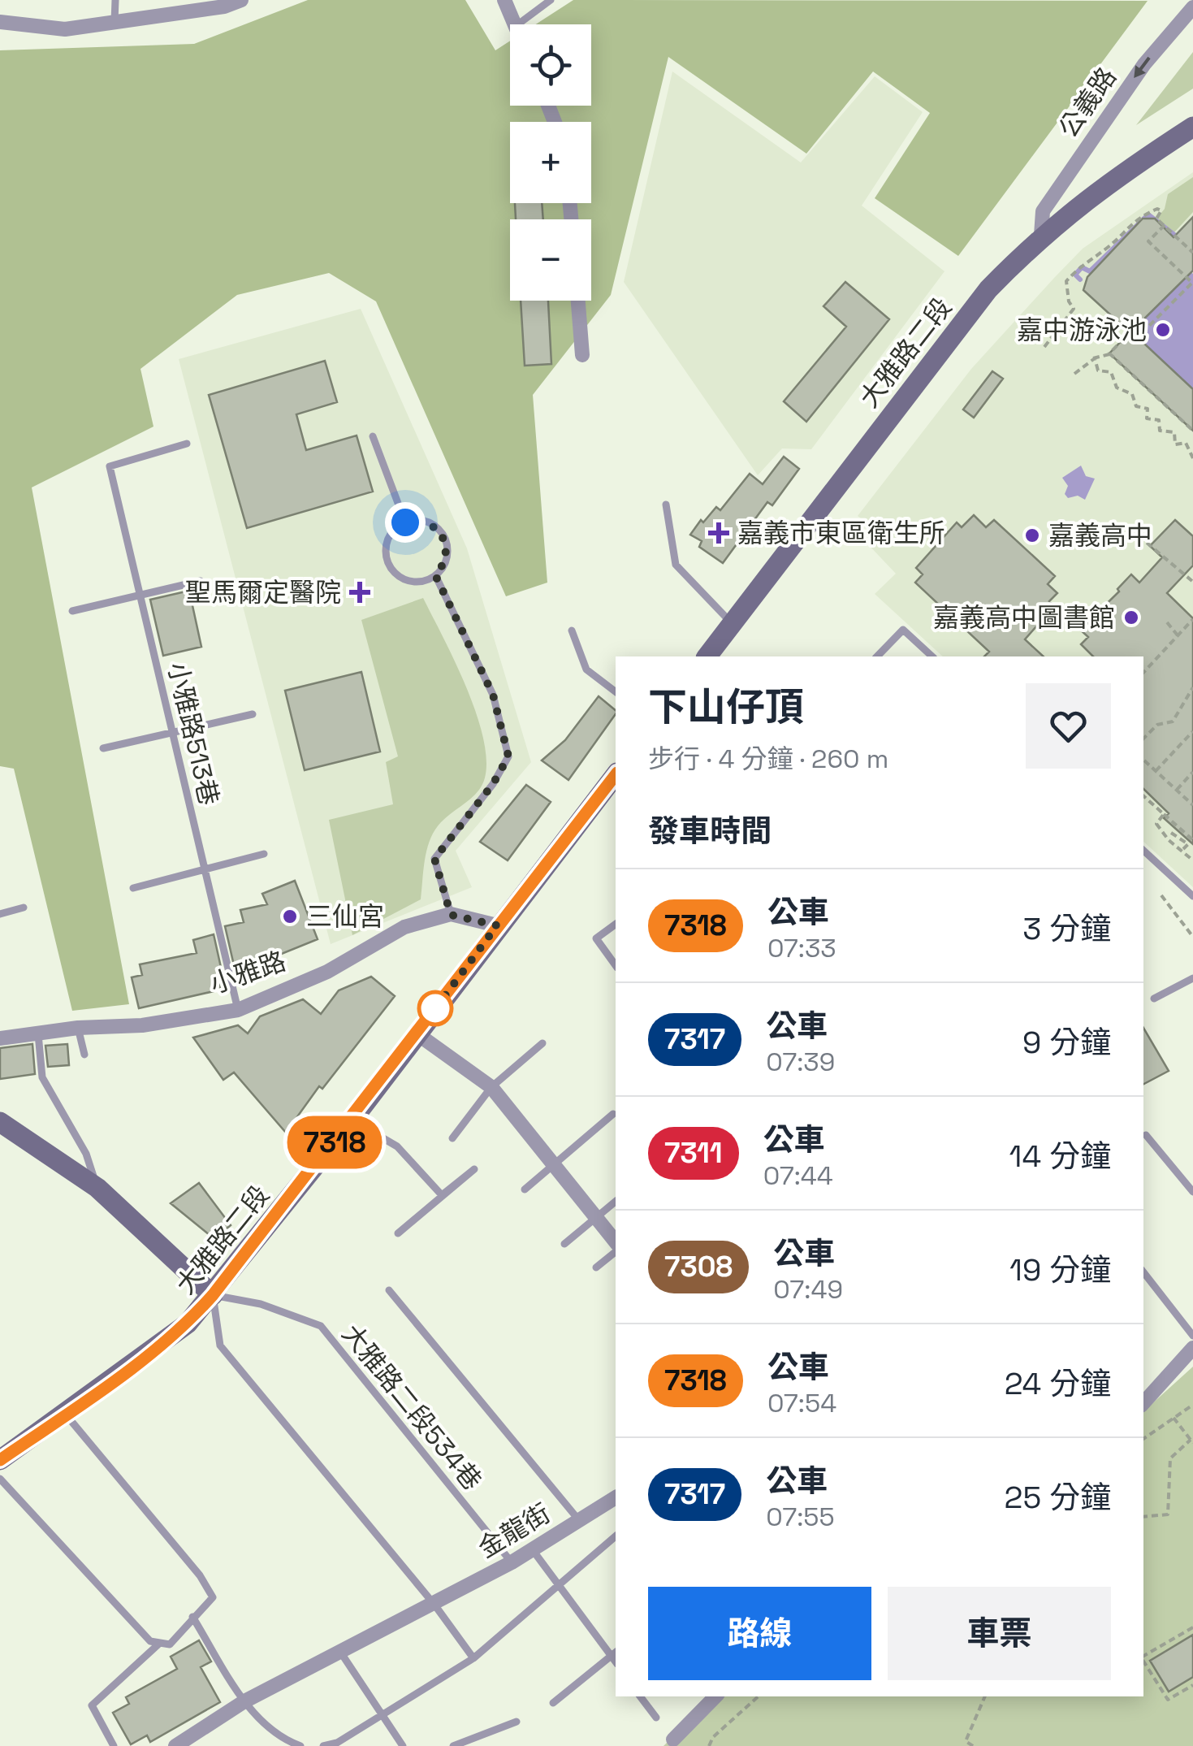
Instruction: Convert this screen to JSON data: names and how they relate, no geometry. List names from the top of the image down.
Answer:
{
  "streets": {
    "main road": ["大雅路二段"],
    "street": ["公義路", "小雅路", "金龍街"],
    "lane": ["小雅路513巷", "大雅路二段534巷"]
  },
  "crossings": [
    ["公義路", "大雅路二段"],
    ["大雅路二段", "小雅路"],
    ["大雅路二段", "大雅路二段534巷"],
    ["小雅路513巷", "小雅路"],
    ["大雅路二段534巷", "金龍街"]
  ],
  "one_way": ["公義路"],
  "places": {
    "other": [
      "嘉中游泳池",
      "嘉義高中",
      "嘉義高中圖書館",
      "三仙宮"
    ],
    "health": ["嘉義市東區衛生所", "聖馬爾定醫院"]
  },
  "lines": ["bus line 7318"],
  "page": {
    "on_map": "7318",
    "map_buttons": ["+", "−"],
    "heading": [
      ["下山仔頂", "步行 · 4 分鐘 · 260 m"],
      "發車時間"
    ],
    "list": [
      {
        "mark": "7318",
        "name": "公車",
        "note": "07:33",
        "value": "3 分鐘"
      },
      {
        "mark": "7317",
        "name": "公車",
        "note": "07:39",
        "value": "9 分鐘"
      },
      {
        "mark": "7311",
        "name": "公車",
        "note": "07:44",
        "value": "14 分鐘"
      },
      {
        "mark": "7308",
        "name": "公車",
        "note": "07:49",
        "value": "19 分鐘"
      },
      {
        "mark": "7318",
        "name": "公車",
        "note": "07:54",
        "value": "24 分鐘"
      },
      {
        "mark": "7317",
        "name": "公車",
        "note": "07:55",
        "value": "25 分鐘"
      }
    ],
    "buttons": ["路線", "車票"]
  }
}
